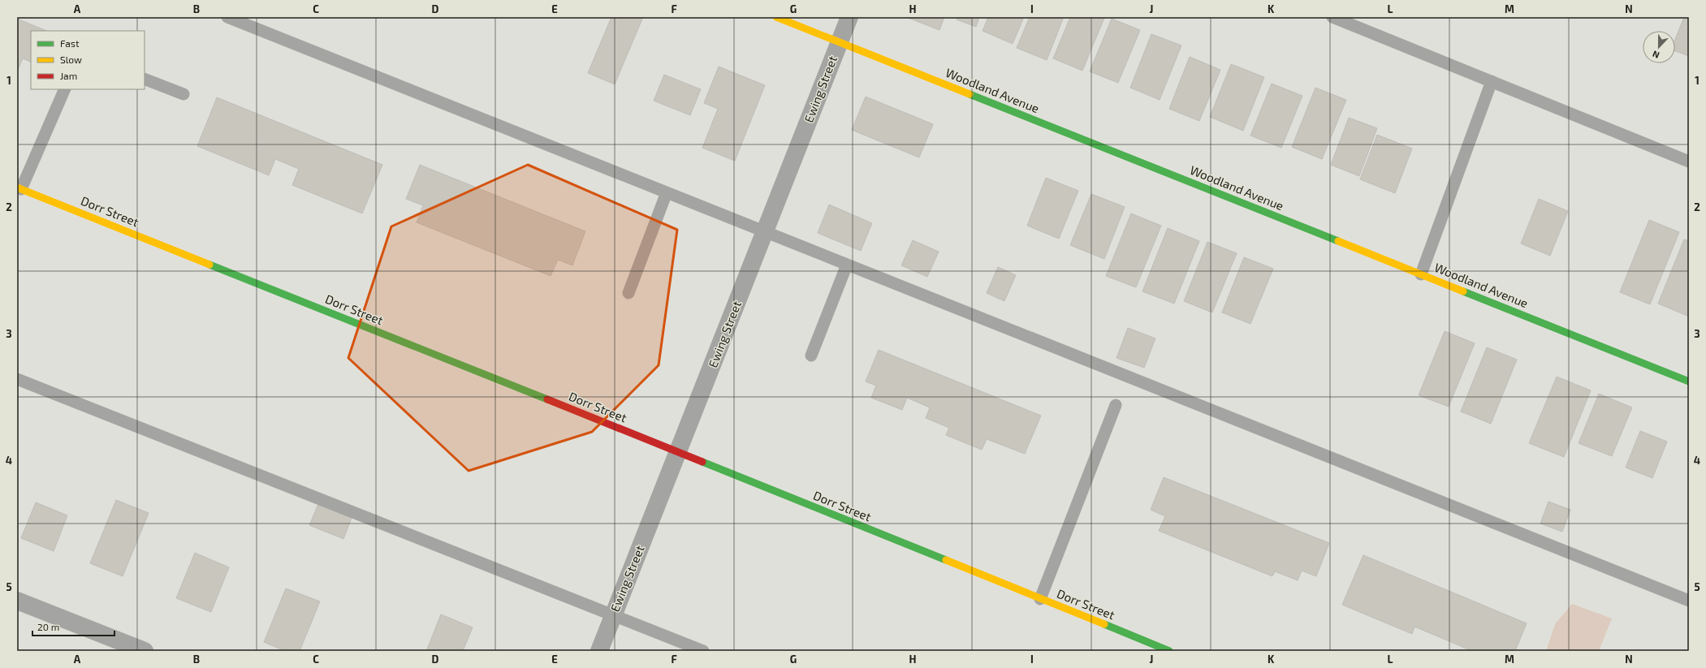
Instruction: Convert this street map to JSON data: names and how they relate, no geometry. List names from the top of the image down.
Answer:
{
  "streets": {
    "main road": ["Woodland Avenue", "Dorr Street"],
    "street": ["Ewing Street"]
  },
  "crossings": [
    ["Ewing Street", "Woodland Avenue"],
    ["Ewing Street", "Dorr Street"]
  ],
  "legend": ["Fast", "Slow", "Jam"],
  "scale_bar": "20 m",
  "north": "bottom",
  "grid": {
    "columns": [
      "A",
      "B",
      "C",
      "D",
      "E",
      "F",
      "G",
      "H",
      "I",
      "J",
      "K",
      "L",
      "M",
      "N"
    ],
    "rows": [
      "1",
      "2",
      "3",
      "4",
      "5"
    ]
  }
}
